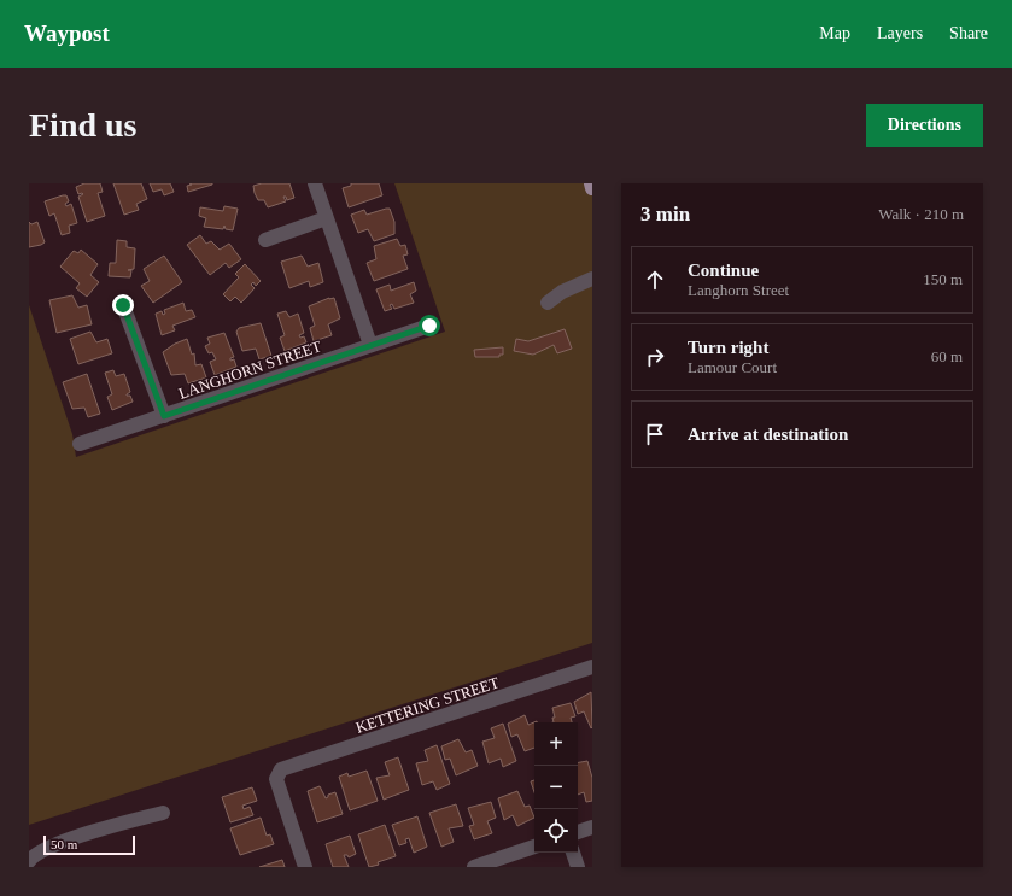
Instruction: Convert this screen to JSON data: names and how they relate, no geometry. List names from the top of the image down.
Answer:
{
  "streets": {
    "street": ["LANGHORN STREET", "KETTERING STREET"]
  },
  "scale_bar": "50 m",
  "page": {
    "header": "Waypost",
    "nav": ["Map", "Layers", "Share"],
    "buttons": "Directions",
    "title": "Find us",
    "heading": ["3 min", "Walk · 210 m"],
    "list": [
      ["Continue", "Langhorn Street", "150 m"],
      ["Turn right", "Lamour Court", "60 m"],
      "Arrive at destination"
    ],
    "map_buttons": ["+", "−"],
    "scale": "50 m"
  }
}
